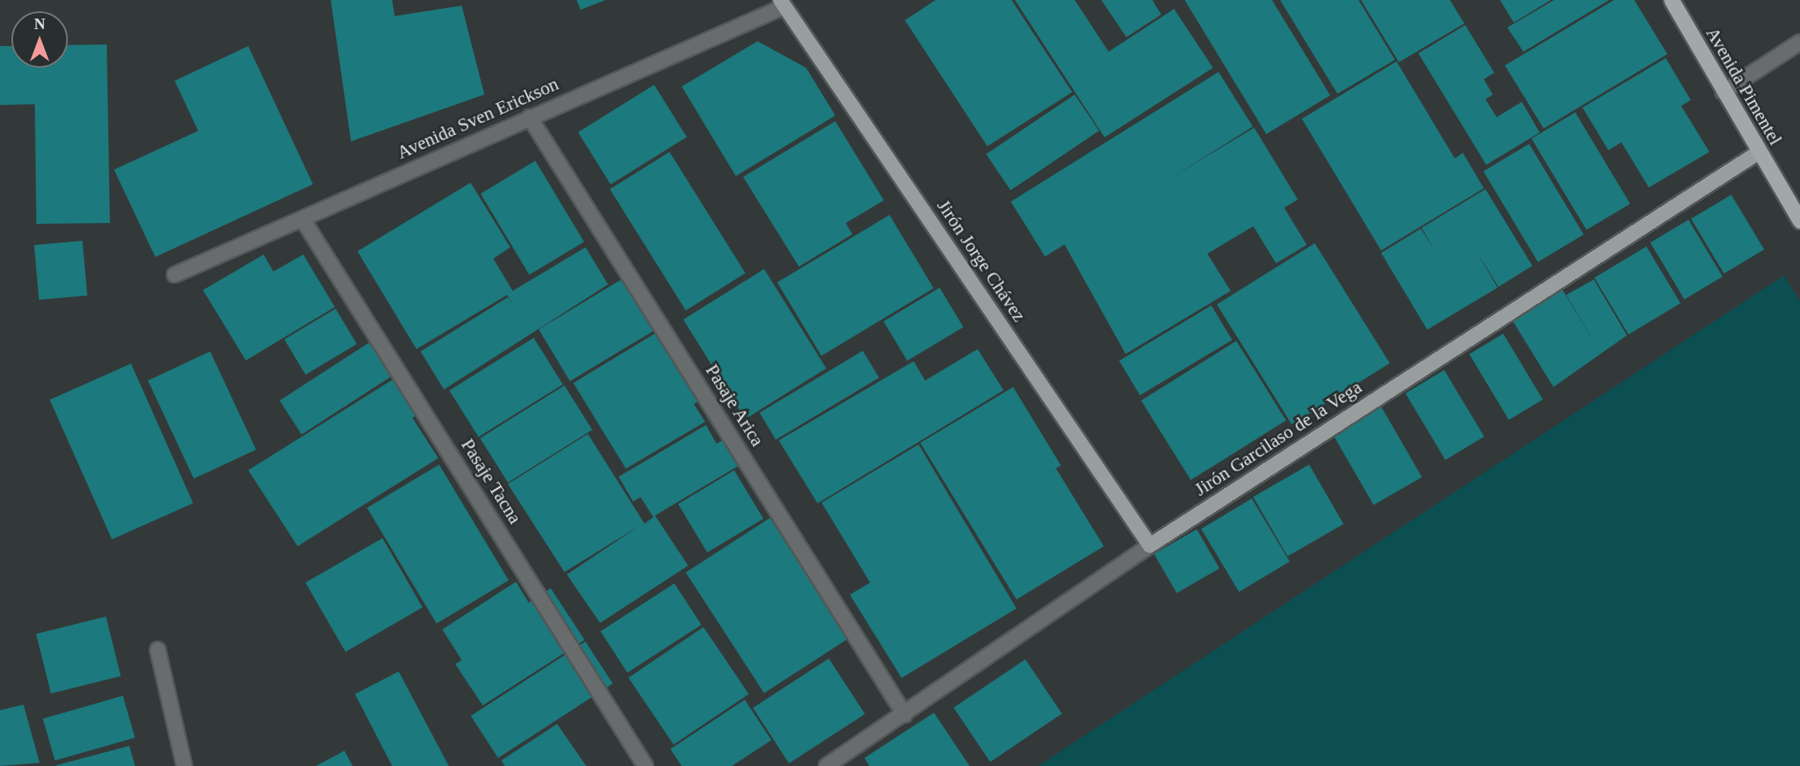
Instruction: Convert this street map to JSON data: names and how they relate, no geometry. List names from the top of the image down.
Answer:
{
  "streets": {
    "highway": ["Avenida Pimentel"],
    "main road": ["Avenida Sven Erickson", "Jirón Jorge Chávez", "Jirón Garcilaso de la Vega"],
    "street": ["Pasaje Arica", "Pasaje Tacna"]
  },
  "crossings": [
    ["Avenida Pimentel", "Jirón Garcilaso de la Vega"],
    ["Avenida Sven Erickson", "Jirón Jorge Chávez"],
    ["Avenida Sven Erickson", "Pasaje Arica"],
    ["Avenida Sven Erickson", "Pasaje Tacna"],
    ["Jirón Jorge Chávez", "Jirón Garcilaso de la Vega"],
    ["Pasaje Arica", "Jirón Garcilaso de la Vega"]
  ],
  "north": "top"
}
